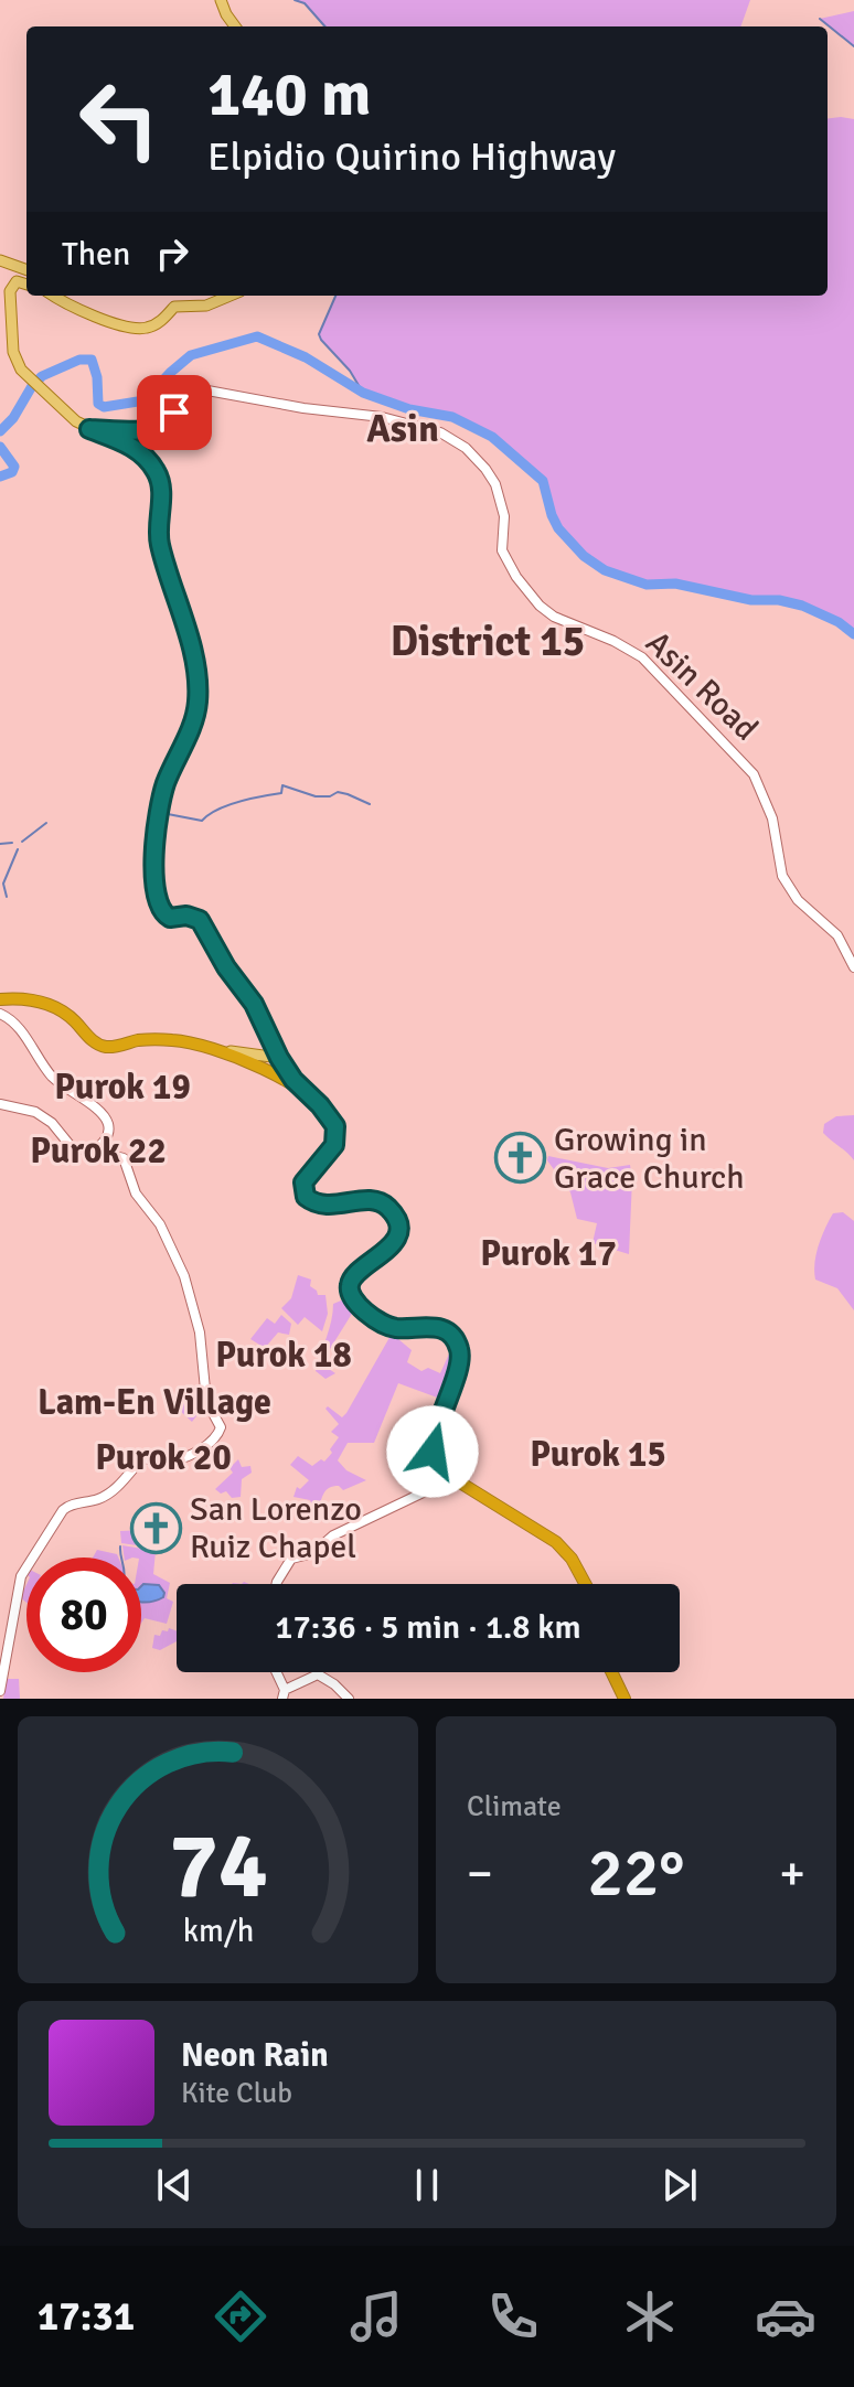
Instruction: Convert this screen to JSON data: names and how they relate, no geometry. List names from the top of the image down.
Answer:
{
  "streets": {
    "street": ["Asin Road"]
  },
  "districts": [
    "Asin",
    "District 15",
    "Purok 19",
    "Purok 22",
    "Purok 17",
    "Purok 18",
    "Lam-En Village",
    "Purok 15",
    "Purok 20"
  ],
  "places": {
    "church": ["Growing in Grace Church", "San Lorenzo Ruiz Chapel"]
  },
  "page": {
    "turn": ["140 m", "Elpidio Quirino Highway"],
    "then": "Then",
    "limit": "80",
    "trip": "17:36 · 5 min · 1.8 km",
    "tile": "Climate",
    "heat": ["−", "22°", "+"],
    "song": ["Neon Rain", "Kite Club"],
    "tabs": "17:31",
    "gauge": ["74", "km/h"]
  }
}
